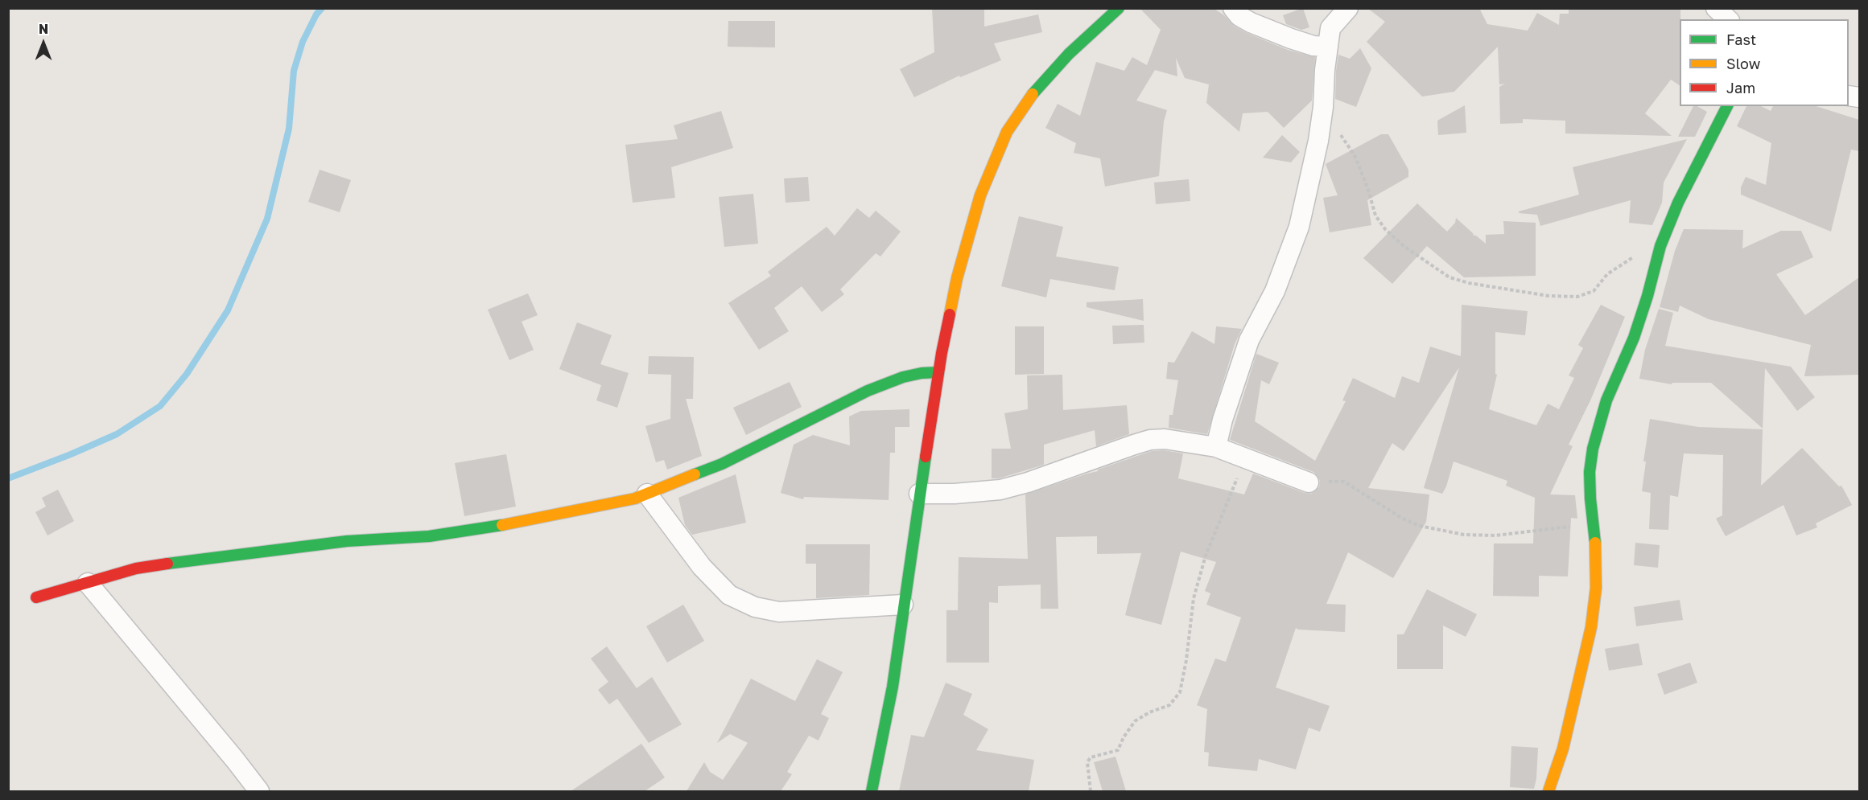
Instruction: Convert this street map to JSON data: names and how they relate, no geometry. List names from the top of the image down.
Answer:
{
  "legend": ["Fast", "Slow", "Jam"],
  "north": "top"
}
